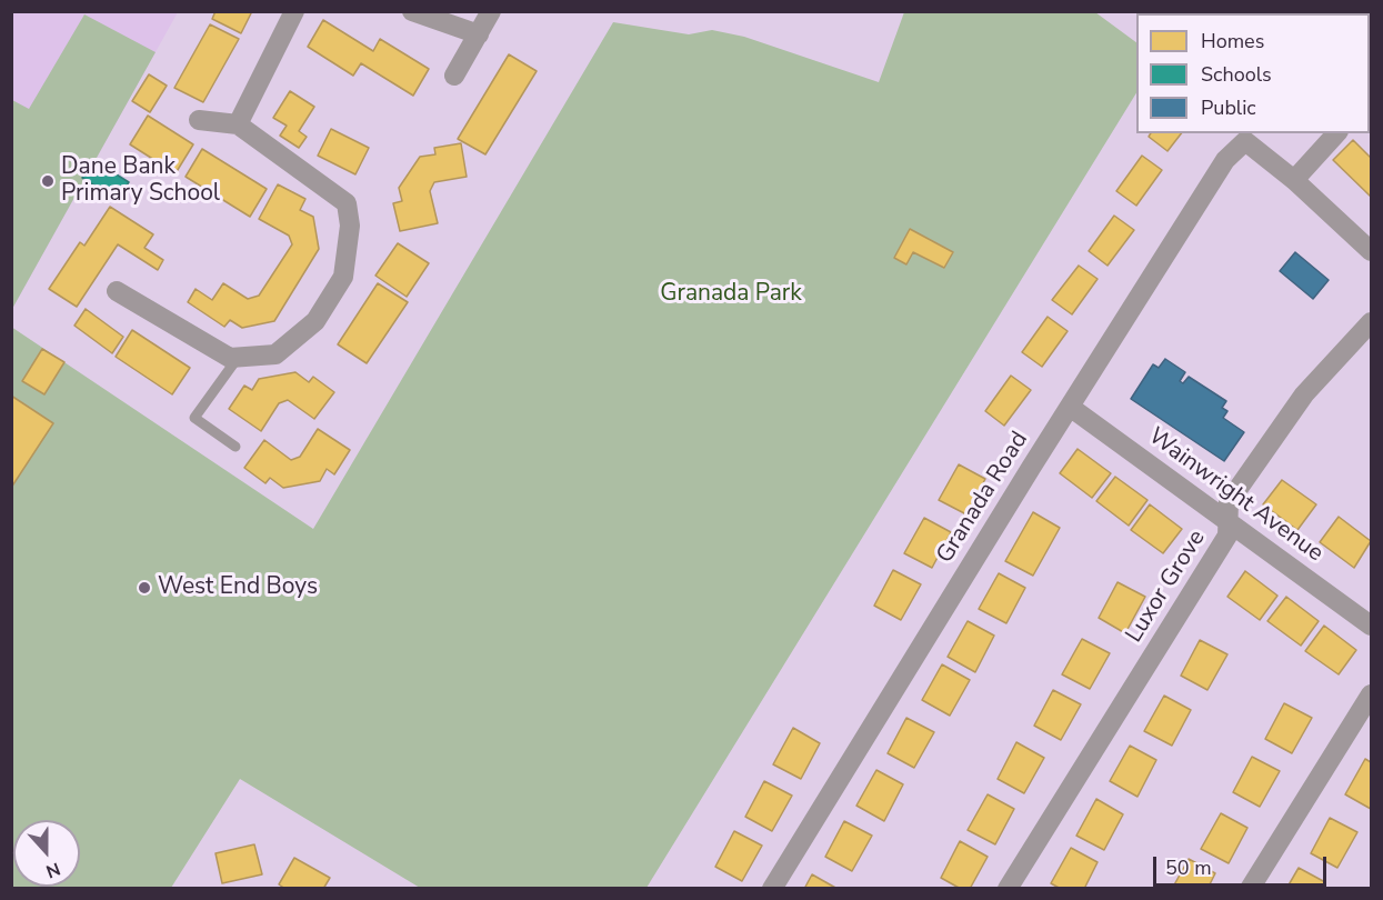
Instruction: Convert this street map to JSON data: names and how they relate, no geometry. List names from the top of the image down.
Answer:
{
  "streets": {
    "street": ["Wainwright Avenue", "Granada Road", "Luxor Grove"]
  },
  "crossings": [
    ["Wainwright Avenue", "Granada Road"],
    ["Wainwright Avenue", "Luxor Grove"]
  ],
  "parks": ["Granada Park"],
  "places": ["Dane Bank Primary School", "West End Boys"],
  "legend": ["Homes", "Schools", "Public"],
  "scale_bar": "50 m",
  "north": "bottom"
}
